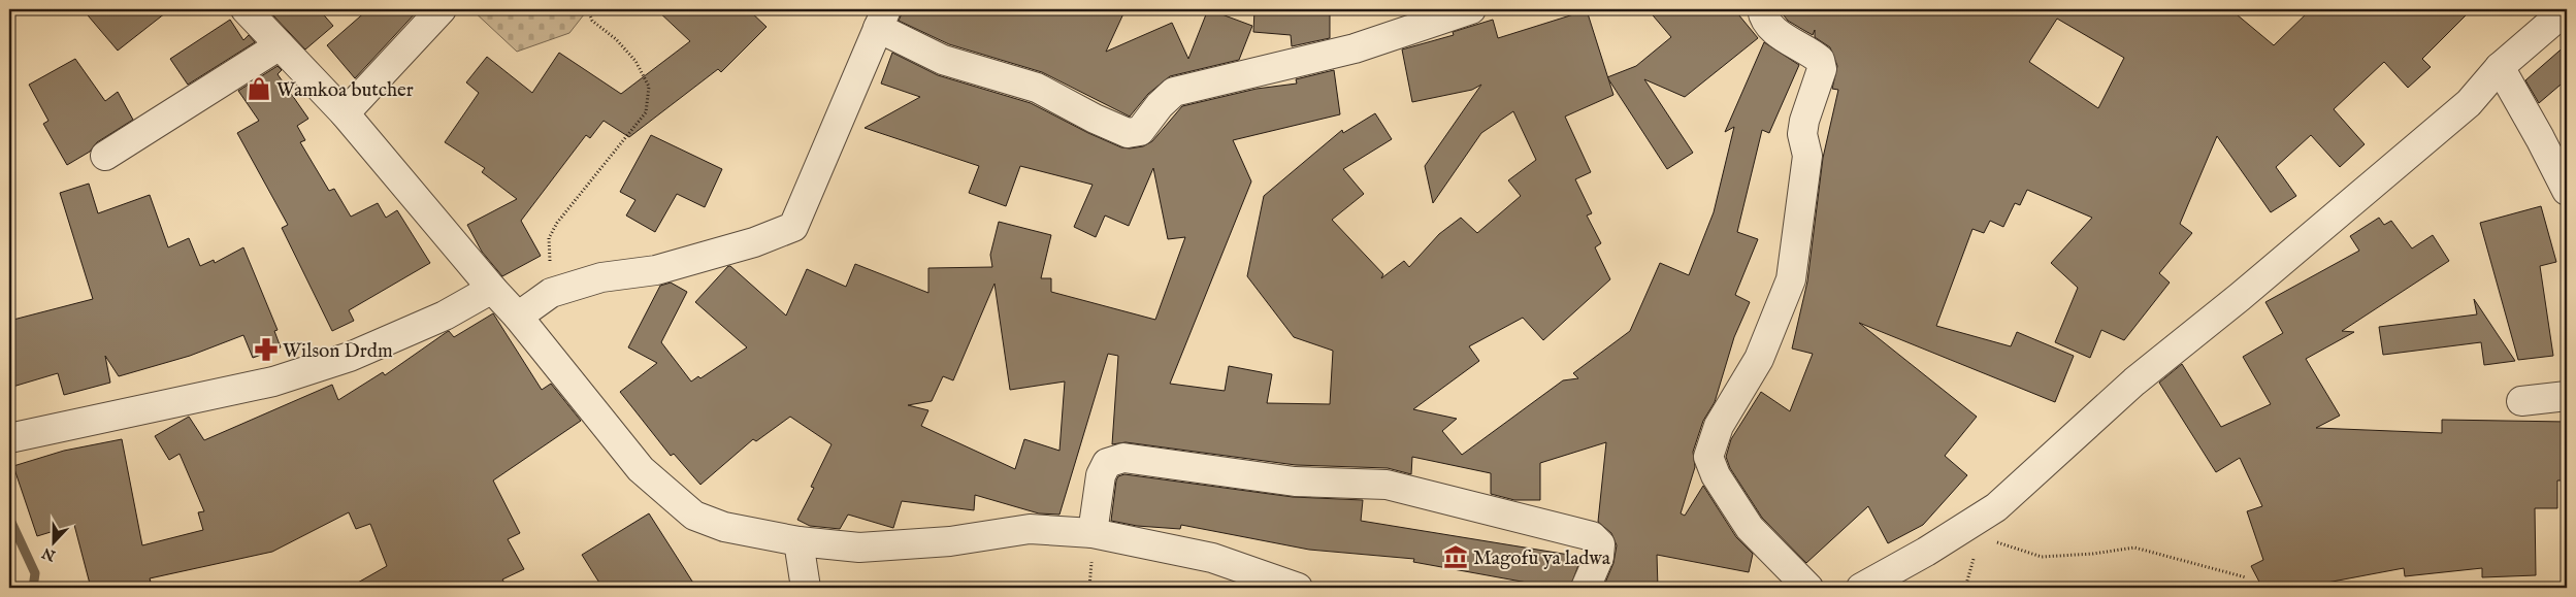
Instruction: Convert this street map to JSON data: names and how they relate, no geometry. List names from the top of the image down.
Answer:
{
  "places": {
    "shop": ["Wamkoa butcher"],
    "pharmacy": ["Wilson Drdm"],
    "museum": ["Magofu ya ladwa"]
  },
  "north": "bottom"
}
